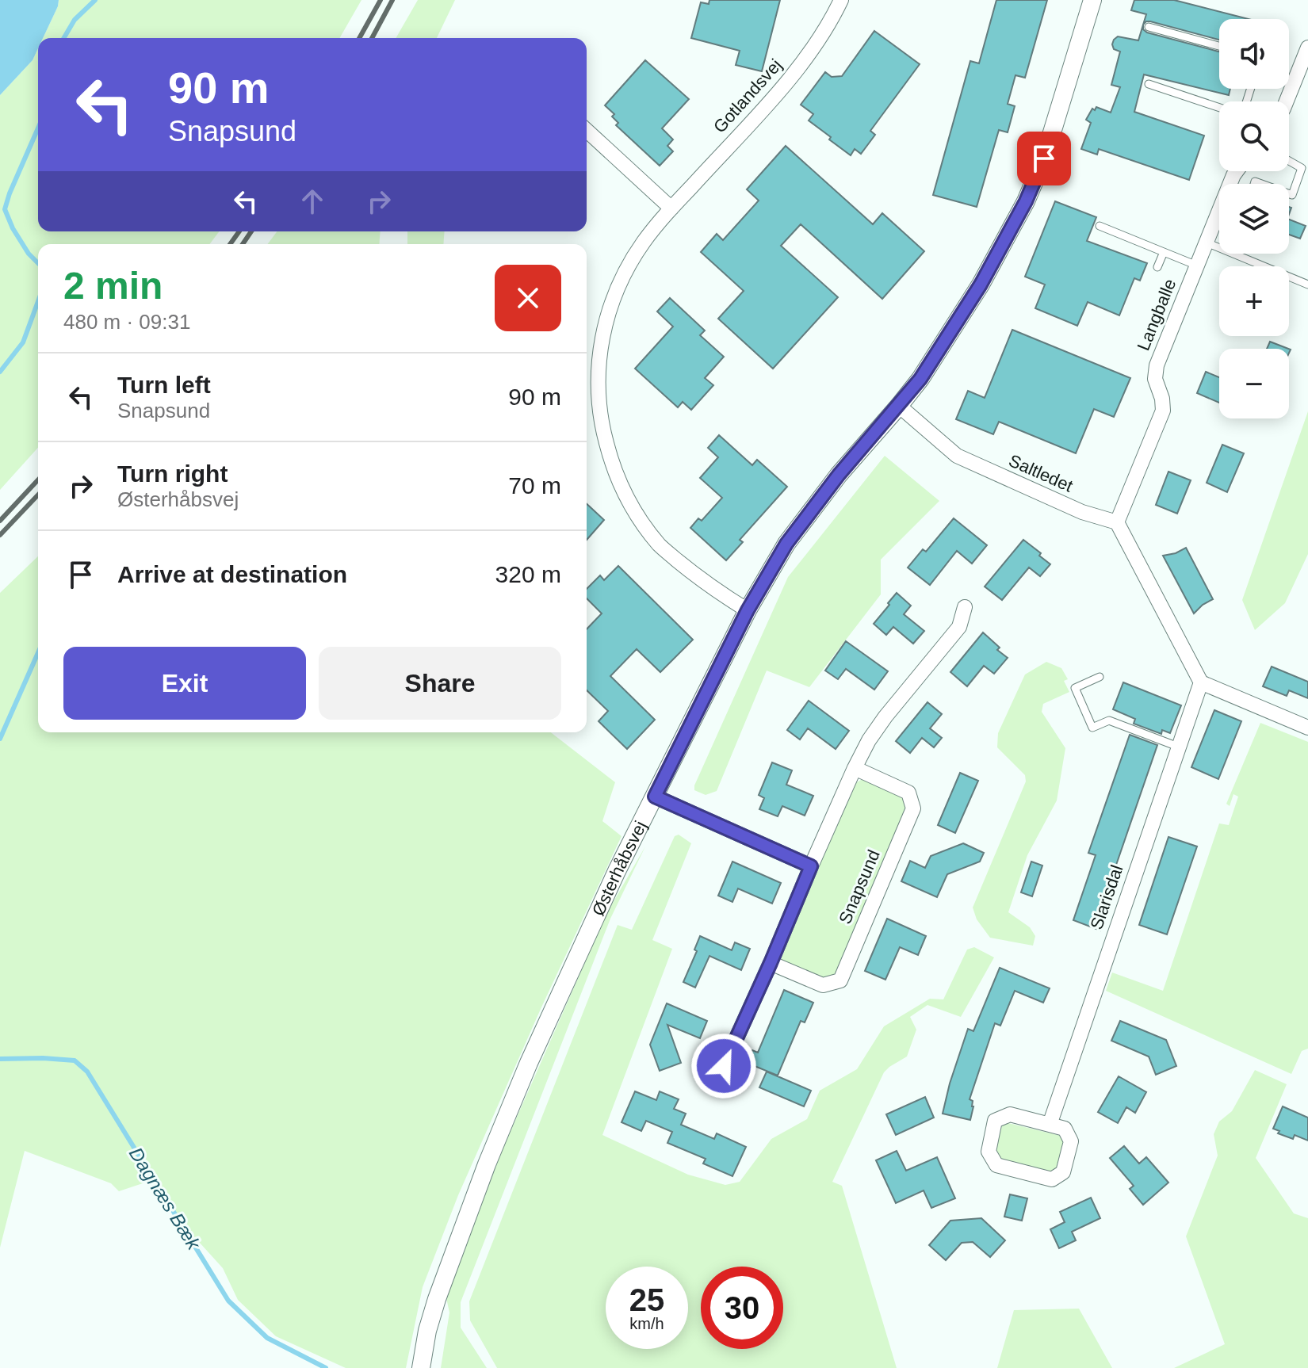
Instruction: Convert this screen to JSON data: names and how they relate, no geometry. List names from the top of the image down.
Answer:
{
  "streets": {
    "street": [
      "Gotlandsvej",
      "Langballe",
      "Saltledet",
      "Østerhåbsvej",
      "Snapsund",
      "Slarisdal"
    ]
  },
  "crossings": [
    ["Gotlandsvej", "Østerhåbsvej"],
    ["Langballe", "Saltledet"],
    ["Saltledet", "Østerhåbsvej"]
  ],
  "water": ["Dagnæs Bæk"],
  "page": {
    "map_buttons": ["+", "−"],
    "turn": ["90 m", "Snapsund"],
    "heading": ["2 min", "480 m · 09:31"],
    "list": [
      {
        "name": "Turn left",
        "note": "Snapsund",
        "value": "90 m"
      },
      {
        "name": "Turn right",
        "note": "Østerhåbsvej",
        "value": "70 m"
      },
      {
        "name": "Arrive at destination",
        "value": "320 m"
      }
    ],
    "buttons": ["Exit", "Share"],
    "speed": "25 km/h",
    "limit": "30"
  }
}
